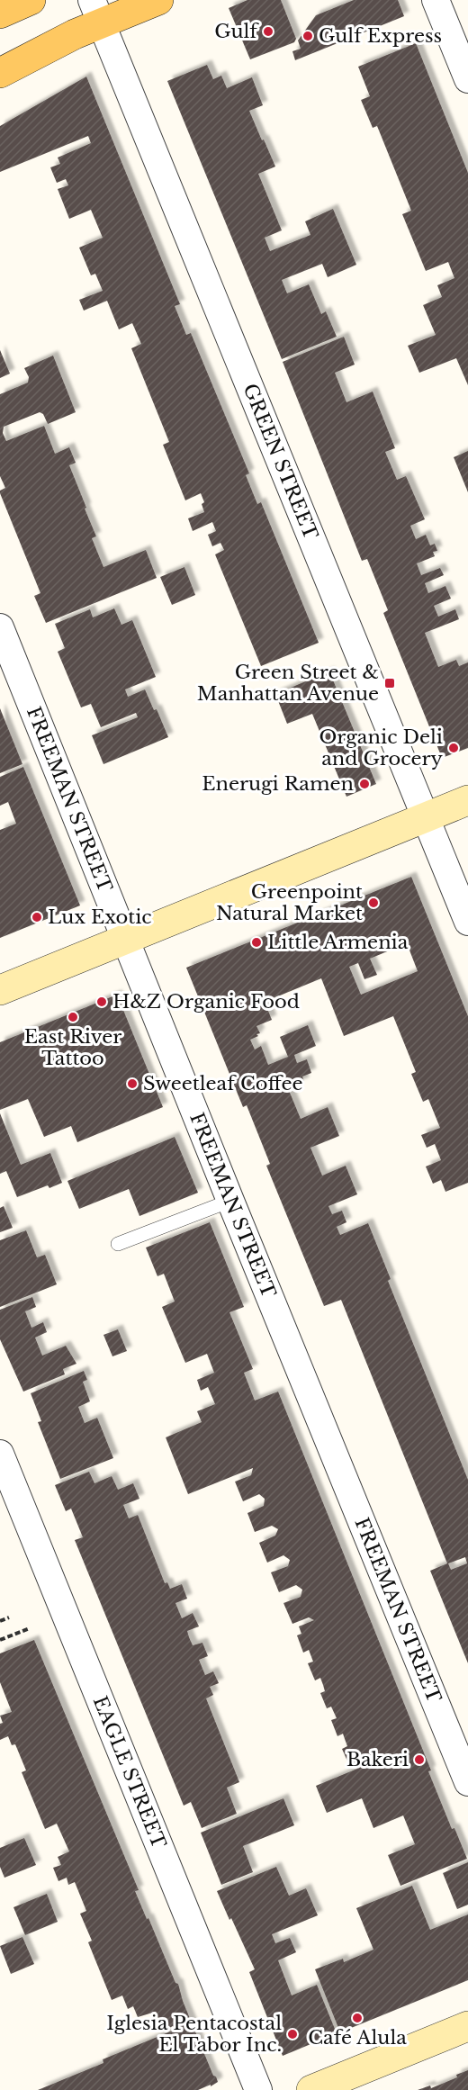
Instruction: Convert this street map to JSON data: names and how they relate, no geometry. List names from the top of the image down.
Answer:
{
  "streets": {
    "street": ["GREEN STREET", "FREEMAN STREET", "EAGLE STREET"]
  },
  "places": {
    "other": [
      "Gulf",
      "Gulf Express",
      "Organic Deli and Grocery",
      "Enerugi Ramen",
      "Greenpoint Natural Market",
      "Lux Exotic",
      "Little Armenia",
      "H&Z Organic Food",
      "East River Tattoo",
      "Sweetleaf Coffee",
      "Bakeri",
      "Café Alula",
      "Iglesia Pentacostal El Tabor Inc."
    ],
    "transit": ["Green Street & Manhattan Avenue"]
  }
}
